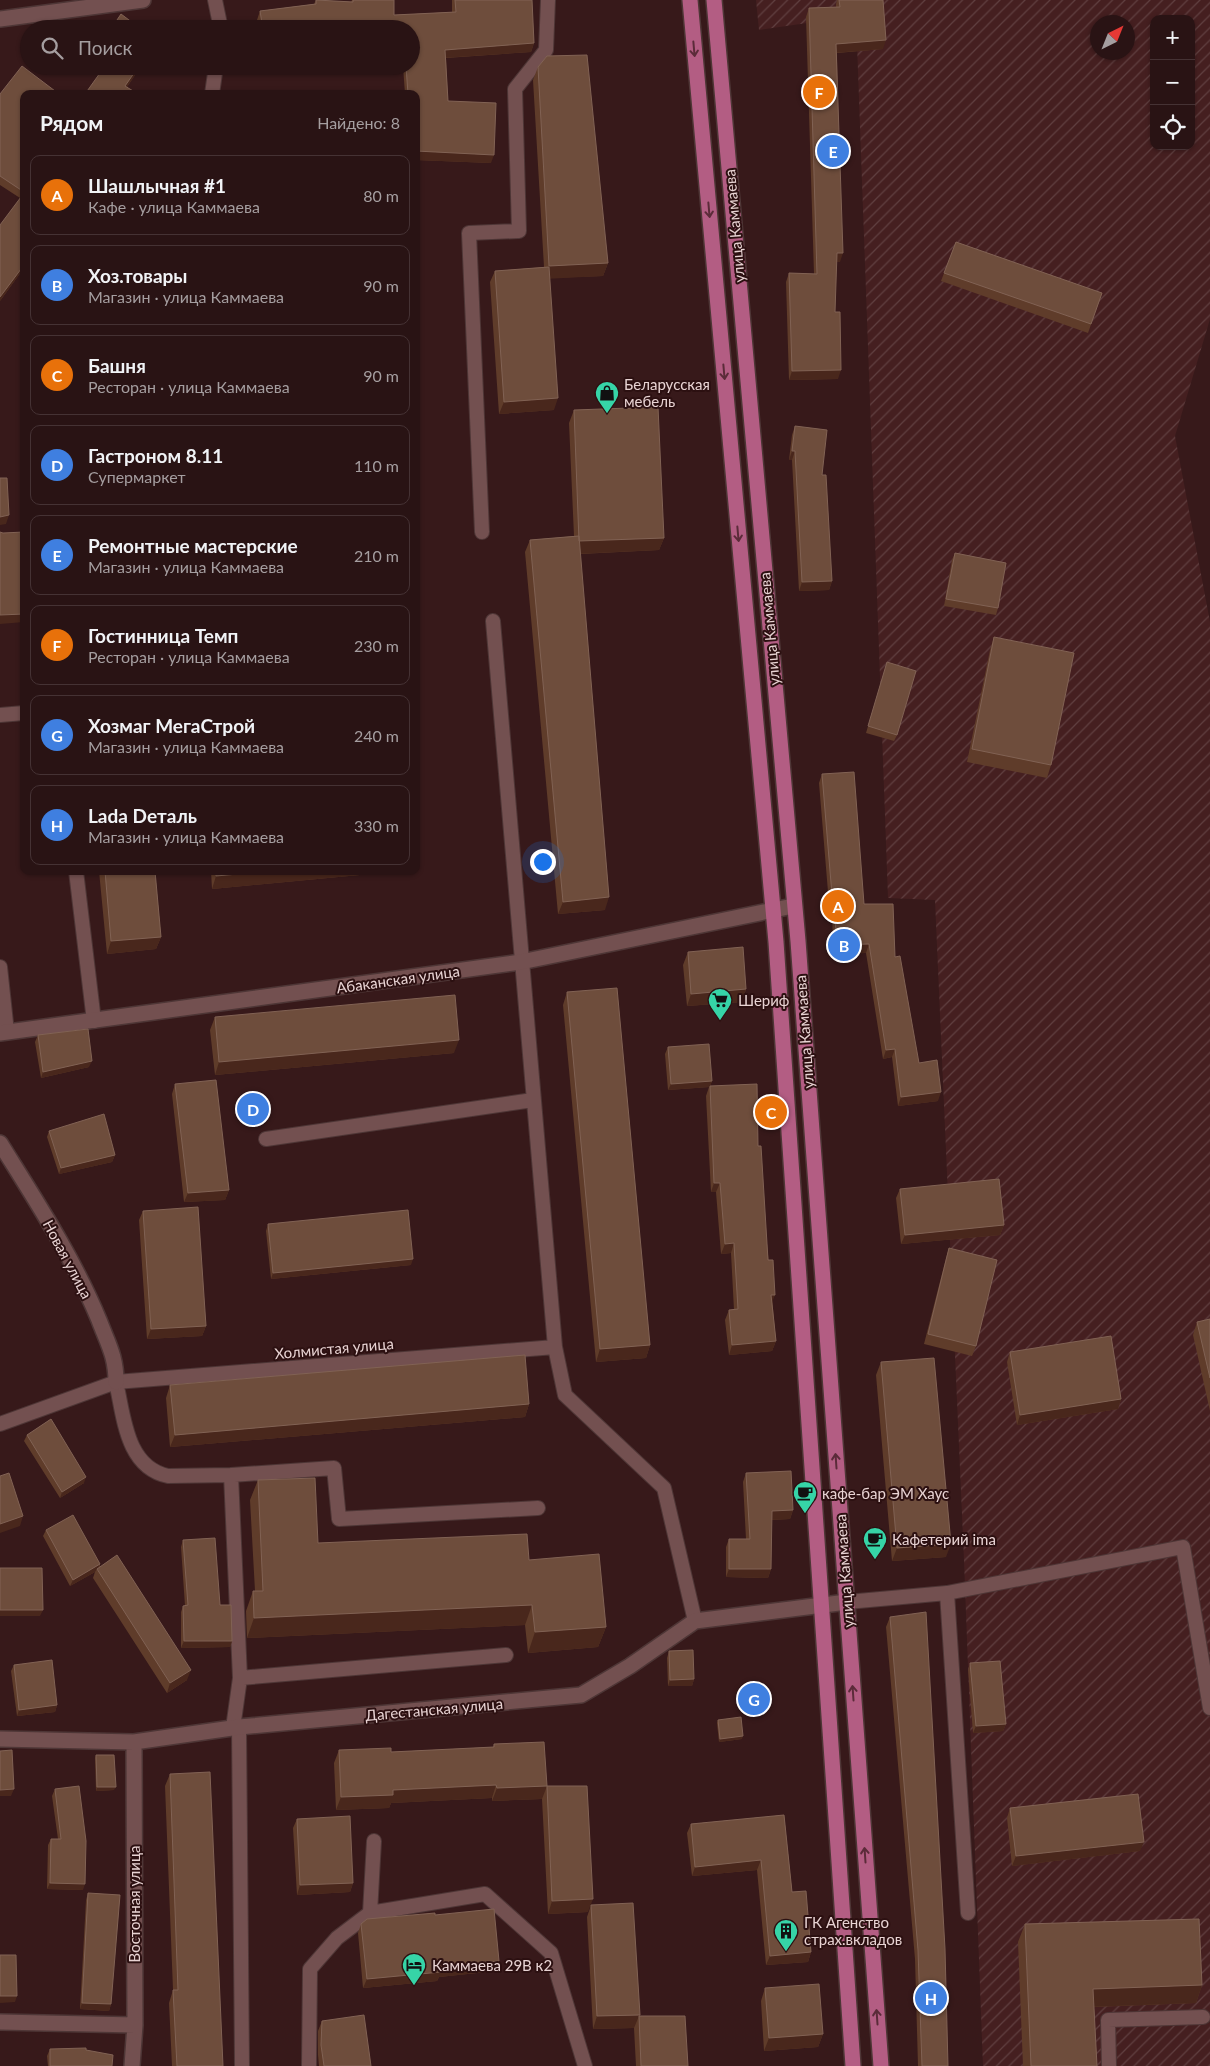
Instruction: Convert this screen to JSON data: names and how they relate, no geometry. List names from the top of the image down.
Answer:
{
  "streets": {
    "main road": ["улица Каммаева"],
    "street": [
      "Абаканская улица",
      "Новая улица",
      "Дагестанская улица",
      "Восточная улица"
    ],
    "lane": ["Холмистая улица"]
  },
  "crossings": [
    ["улица Каммаева", "Абаканская улица"],
    ["улица Каммаева", "Дагестанская улица"],
    ["Новая улица", "Холмистая улица"],
    ["Дагестанская улица", "Восточная улица"]
  ],
  "places": {
    "shop": ["Беларусская мебель"],
    "supermarket": ["Шериф"],
    "cafe": ["кафе-бар ЭМ Хаус", "Кафетерий ima"],
    "building": ["ГК Агенство страх.вкладов"],
    "hotel": ["Каммаева 29В к2"]
  },
  "north": "top right",
  "page": {
    "map_buttons": ["+", "−"],
    "search": "Поиск",
    "pins": [
      "F",
      "E",
      "A",
      "B",
      "D",
      "C",
      "G",
      "H"
    ],
    "heading": ["Рядом", "Найдено: 8"],
    "list": [
      {
        "mark": "A",
        "name": "Шашлычная #1",
        "note": "Кафе · улица Каммаева",
        "value": "80 m"
      },
      {
        "mark": "B",
        "name": "Хоз.товары",
        "note": "Магазин · улица Каммаева",
        "value": "90 m"
      },
      {
        "mark": "C",
        "name": "Башня",
        "note": "Ресторан · улица Каммаева",
        "value": "90 m"
      },
      {
        "mark": "D",
        "name": "Гастроном 8.11",
        "note": "Супермаркет",
        "value": "110 m"
      },
      {
        "mark": "E",
        "name": "Ремонтные мастерские",
        "note": "Магазин · улица Каммаева",
        "value": "210 m"
      },
      {
        "mark": "F",
        "name": "Гостинница Темп",
        "note": "Ресторан · улица Каммаева",
        "value": "230 m"
      },
      {
        "mark": "G",
        "name": "Хозмаг МегаСтрой",
        "note": "Магазин · улица Каммаева",
        "value": "240 m"
      },
      {
        "mark": "H",
        "name": "Lada Dеталь",
        "note": "Магазин · улица Каммаева",
        "value": "330 m"
      }
    ]
  }
}
